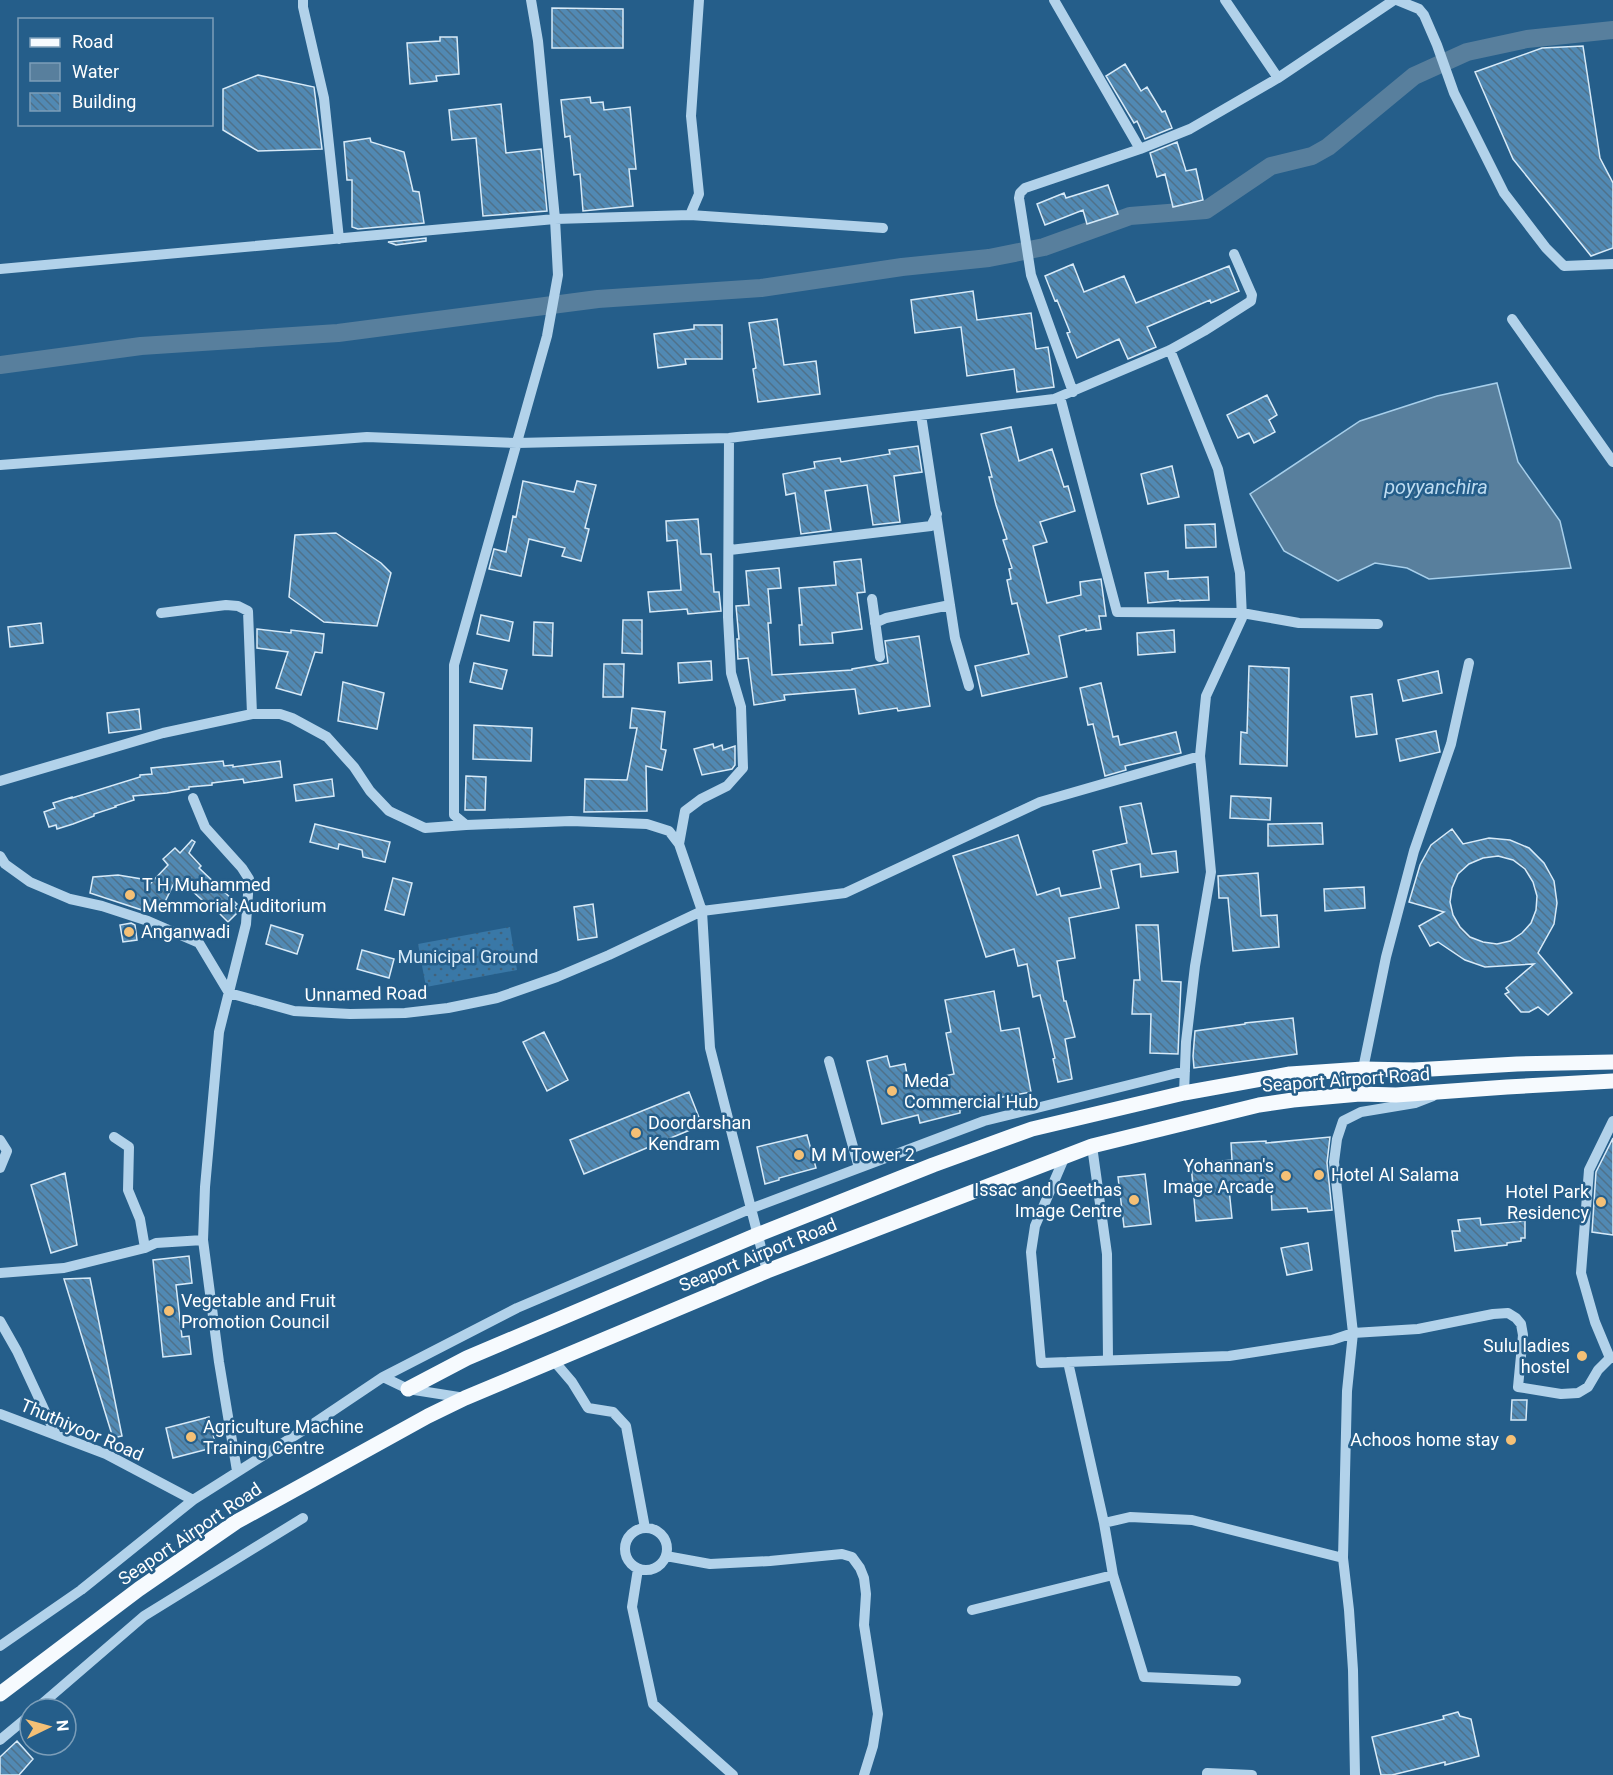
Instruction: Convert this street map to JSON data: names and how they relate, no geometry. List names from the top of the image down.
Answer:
{
  "streets": {
    "main road": ["Seaport Airport Road"],
    "street": ["Unnamed Road", "Thuthiyoor Road"]
  },
  "water": ["poyyanchira"],
  "parks": ["Municipal Ground"],
  "places": [
    "T H Muhammed Memmorial Auditorium",
    "Anganwadi",
    "Meda Commercial Hub",
    "Doordarshan Kendram",
    "M M Tower 2",
    "Hotel Al Salama",
    "Yohannan's Image Arcade",
    "Issac and Geethas Image Centre",
    "Hotel Park Residency",
    "Vegetable and Fruit Promotion Council",
    "Sulu ladies hostel",
    "Agriculture Machine Training Centre",
    "Achoos home stay"
  ],
  "legend": ["Road", "Water", "Building"],
  "north": "right"
}
